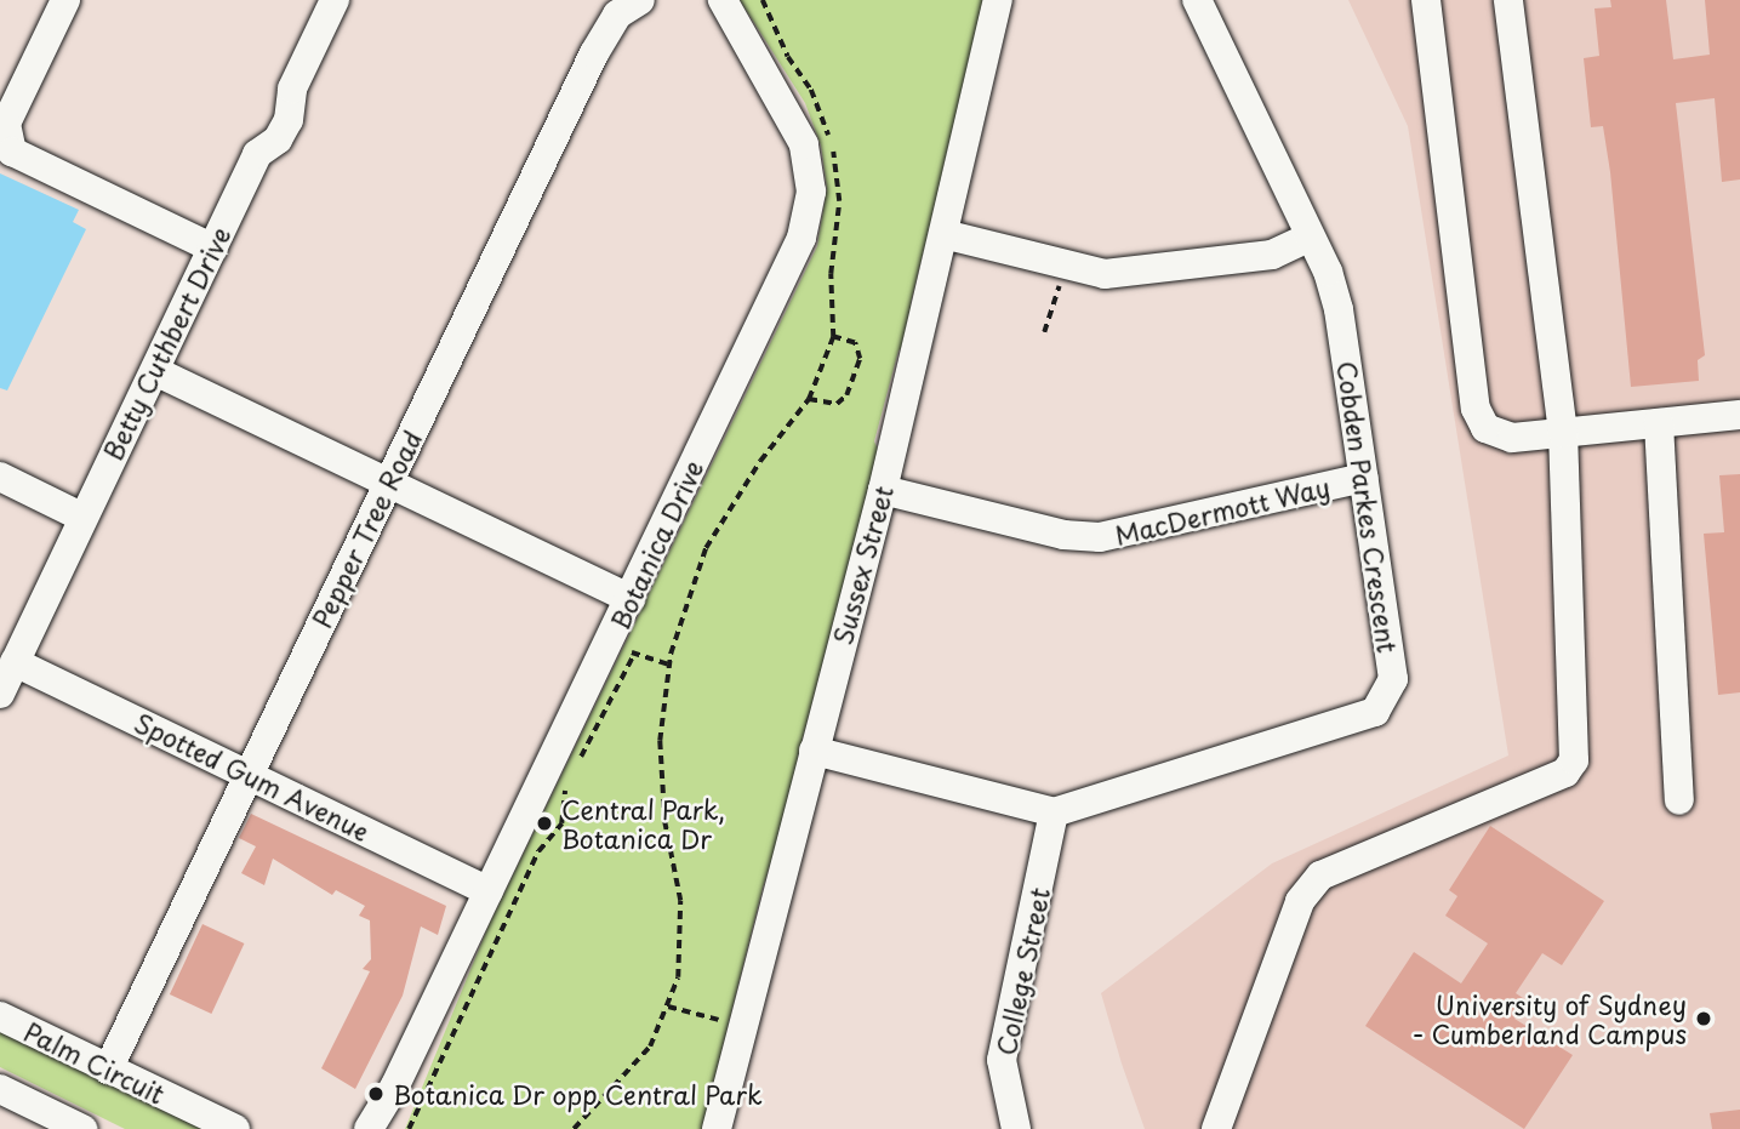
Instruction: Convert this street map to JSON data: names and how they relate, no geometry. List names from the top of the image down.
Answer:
{
  "streets": {
    "street": [
      "Betty Cuthbert Drive",
      "Cobden Parkes Crescent",
      "MacDermott Way",
      "Pepper Tree Road",
      "Botanica Drive",
      "Sussex Street",
      "Spotted Gum Avenue",
      "College Street",
      "Palm Circuit"
    ]
  },
  "crossings": [
    ["Betty Cuthbert Drive", "Spotted Gum Avenue"],
    ["Cobden Parkes Crescent", "MacDermott Way"],
    ["Cobden Parkes Crescent", "College Street"],
    ["MacDermott Way", "Sussex Street"],
    ["Pepper Tree Road", "Spotted Gum Avenue"],
    ["Pepper Tree Road", "Palm Circuit"],
    ["Botanica Drive", "Spotted Gum Avenue"]
  ],
  "places": ["Central Park, Botanica Dr", "University of Sydney - Cumberland Campus", "Botanica Dr opp Central Park"]
}
